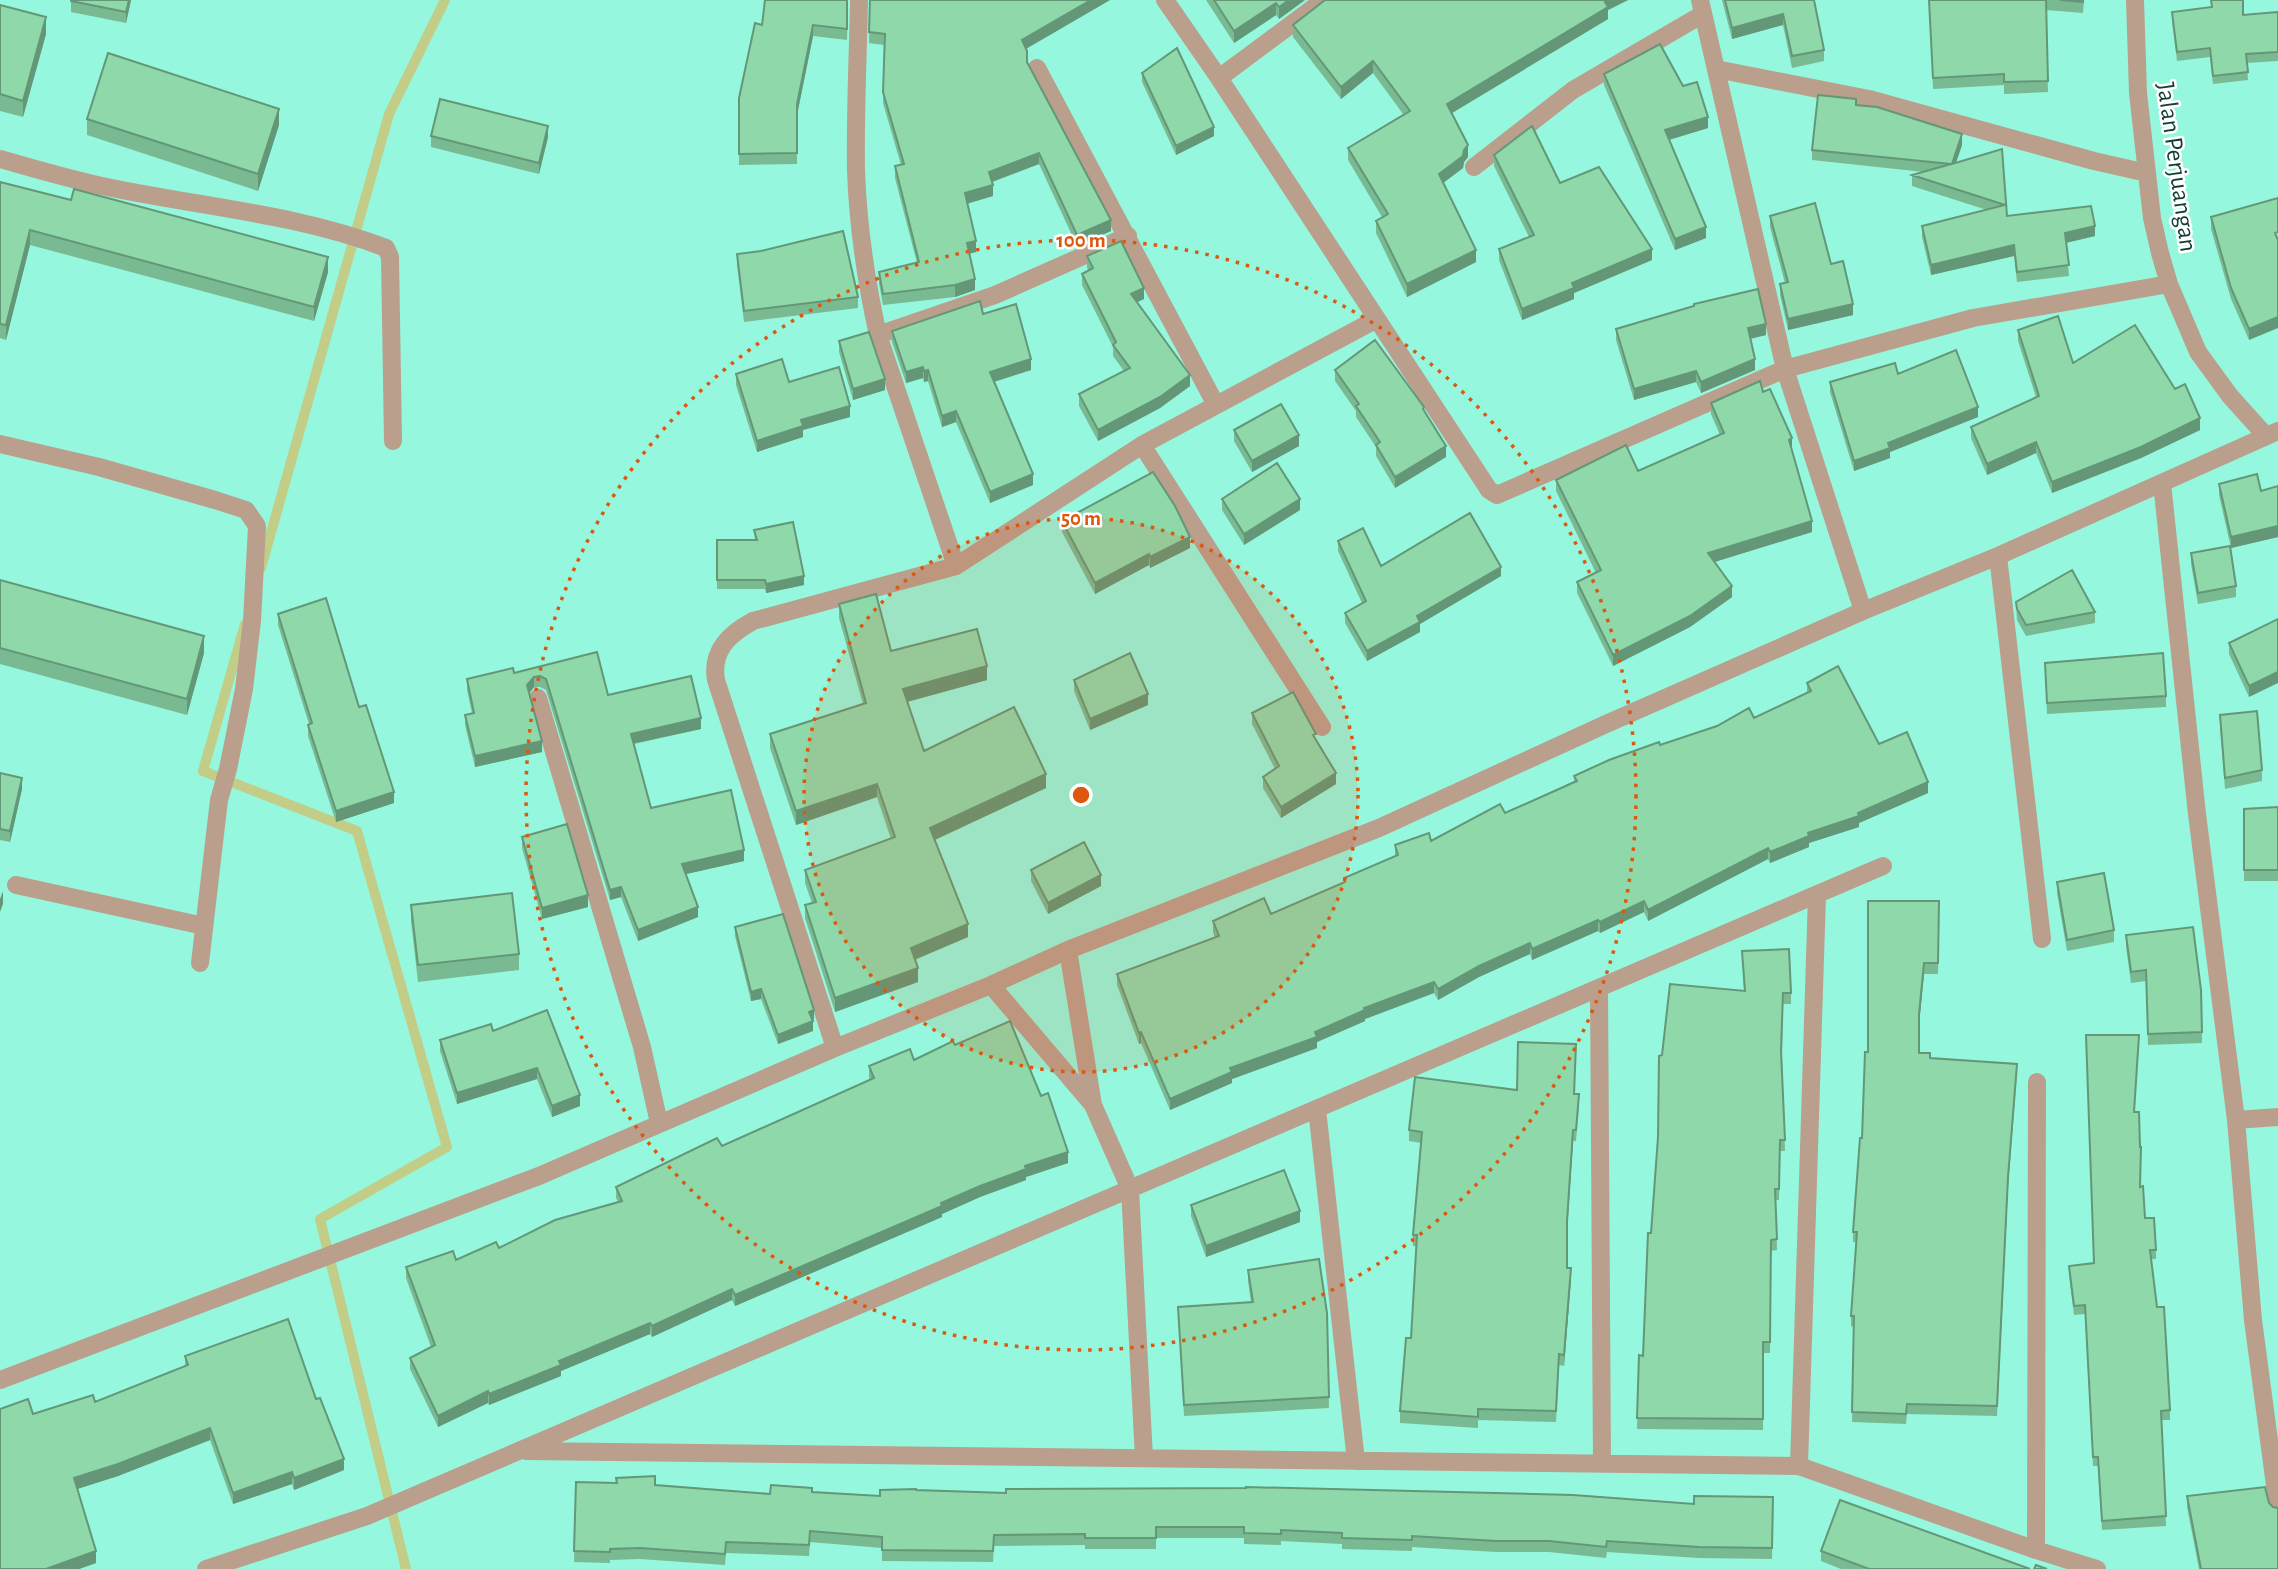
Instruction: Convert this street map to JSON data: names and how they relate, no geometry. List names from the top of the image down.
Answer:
{
  "streets": {
    "street": ["Jalan Perjuangan"]
  },
  "rings": ["100 m", "50 m"]
}
